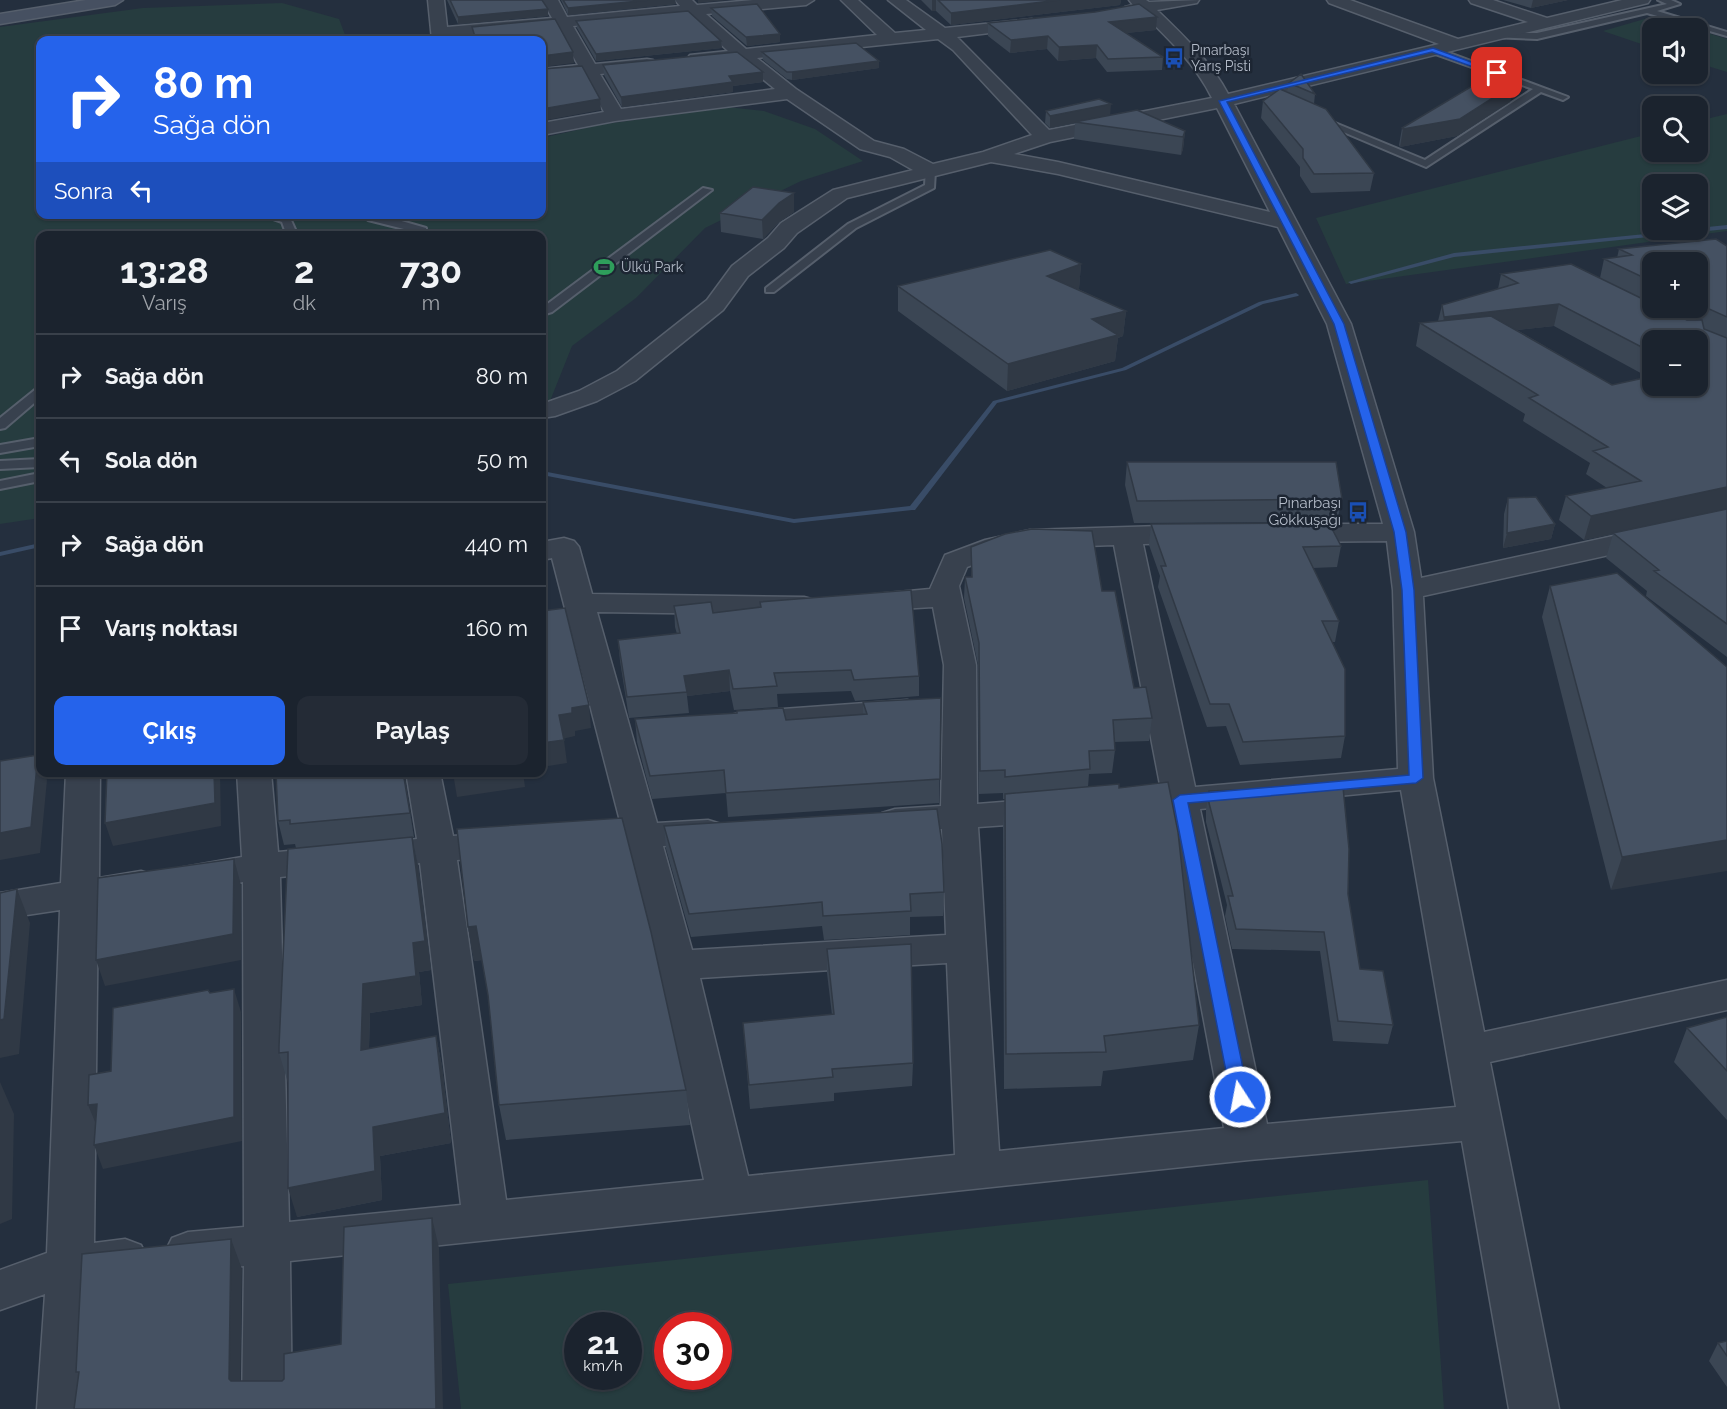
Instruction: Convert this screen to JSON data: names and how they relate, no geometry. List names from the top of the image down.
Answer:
{
  "places": {
    "bus stop": ["Pınarbaşı Yarış Pisti", "Pınarbaşı Gökkuşağı"],
    "sports": ["Ülkü Park"]
  },
  "page": {
    "map_buttons": ["+", "−"],
    "turn": ["80 m", "Sağa dön"],
    "then": "Sonra",
    "eta": [
      "13:28",
      "Varış",
      "2",
      "dk",
      "730",
      "m"
    ],
    "list": [
      {
        "name": "Sağa dön",
        "value": "80 m"
      },
      {
        "name": "Sola dön",
        "value": "50 m"
      },
      {
        "name": "Sağa dön",
        "value": "440 m"
      },
      {
        "name": "Varış noktası",
        "value": "160 m"
      }
    ],
    "buttons": ["Çıkış", "Paylaş"],
    "speed": "21 km/h",
    "limit": "30"
  }
}
